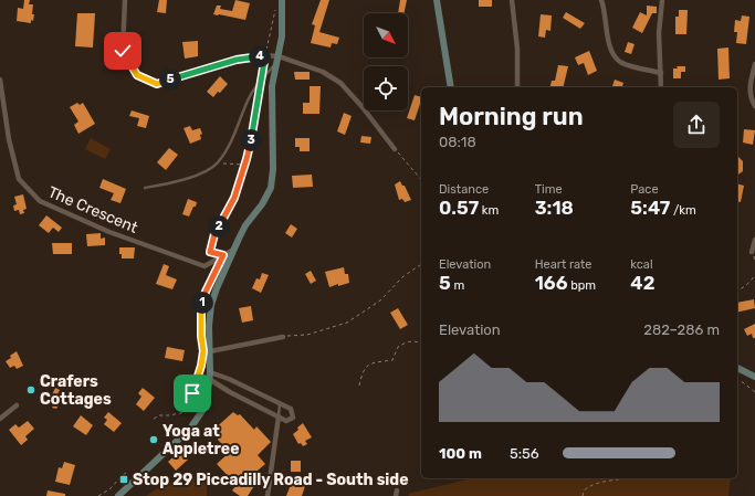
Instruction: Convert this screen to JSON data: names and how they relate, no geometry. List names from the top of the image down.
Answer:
{
  "streets": {
    "street": ["The Crescent"]
  },
  "places": {
    "other": ["Crafers Cottages", "Yoga at Appletree"],
    "transit": ["Stop 29 Piccadilly Road - South side"]
  },
  "north": "bottom right",
  "page": {
    "pins": [
      "4",
      "5",
      "3",
      "2",
      "1"
    ],
    "heading": ["Morning run", "08:18"],
    "stats": [
      ["Distance", "0.57 km"],
      ["Time", "3:18"],
      ["Pace", "5:47 /km"],
      ["Elevation", "5 m"],
      ["Heart rate", "166 bpm"],
      ["kcal", "42"]
    ],
    "chart": ["Elevation", "282–286 m"],
    "list": [
      {
        "name": "100 m",
        "note": "5:56"
      }
    ]
  }
}
